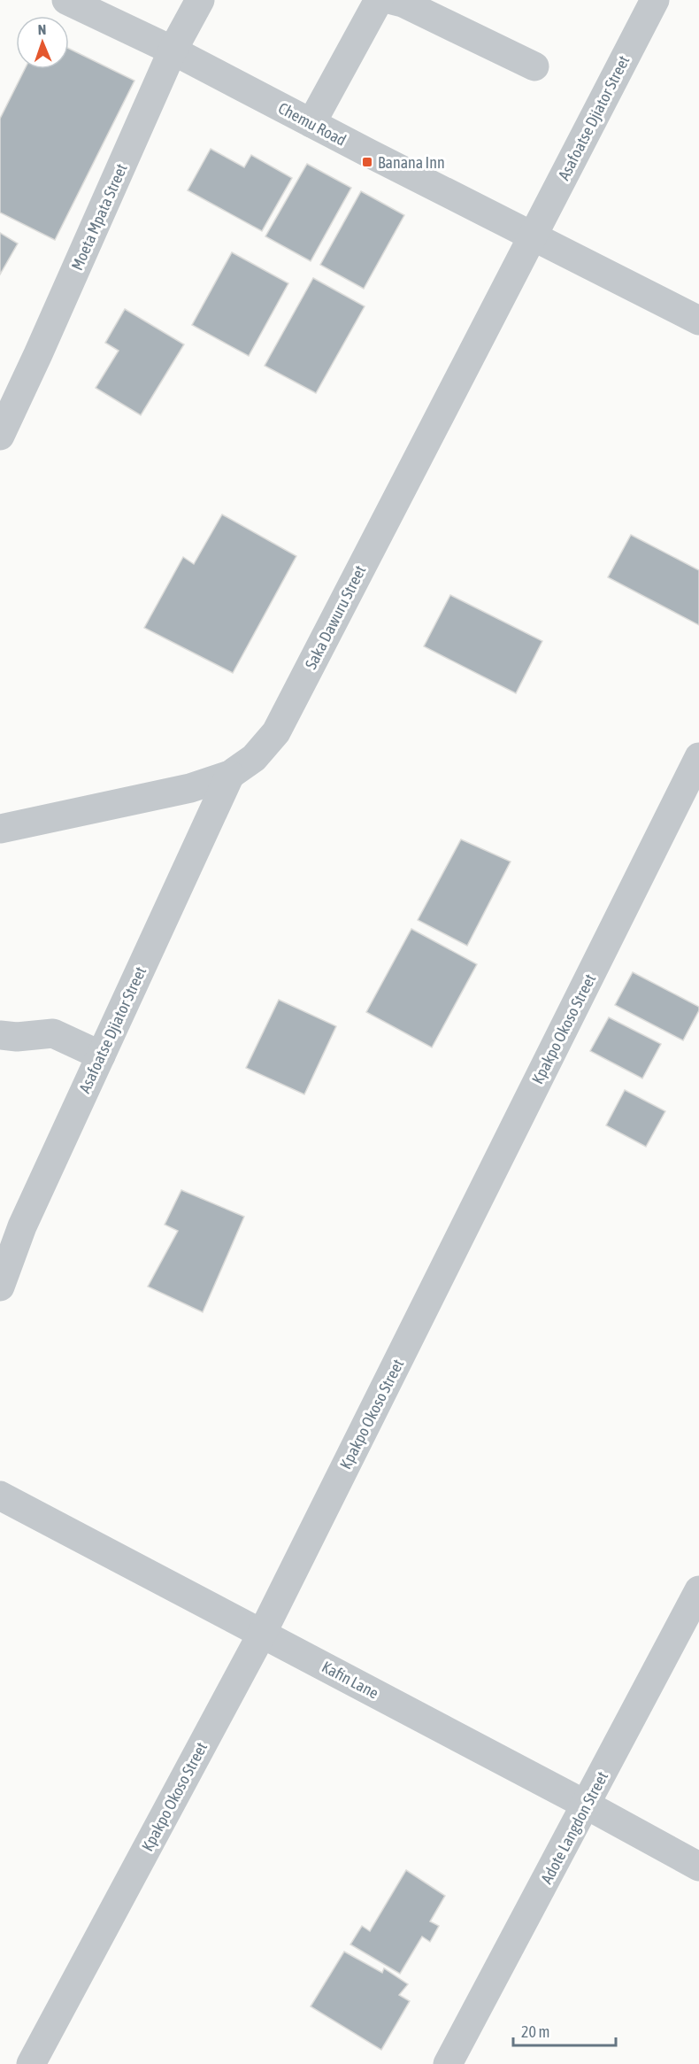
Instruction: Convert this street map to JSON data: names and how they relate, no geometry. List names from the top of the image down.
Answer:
{
  "streets": {
    "street": [
      "Asafoatse Djiator Street",
      "Chemu Road",
      "Moeta Mpata Street",
      "Saka Dawuru Street",
      "Kpakpo Okoso Street",
      "Kafin Lane",
      "Adote Langdon Street"
    ]
  },
  "crossings": [
    ["Asafoatse Djiator Street", "Chemu Road"],
    ["Asafoatse Djiator Street", "Saka Dawuru Street"],
    ["Chemu Road", "Moeta Mpata Street"],
    ["Chemu Road", "Saka Dawuru Street"],
    ["Kpakpo Okoso Street", "Kafin Lane"],
    ["Kafin Lane", "Adote Langdon Street"]
  ],
  "places": {
    "transit": ["Banana Inn"]
  },
  "scale_bar": "20 m",
  "north": "top"
}
